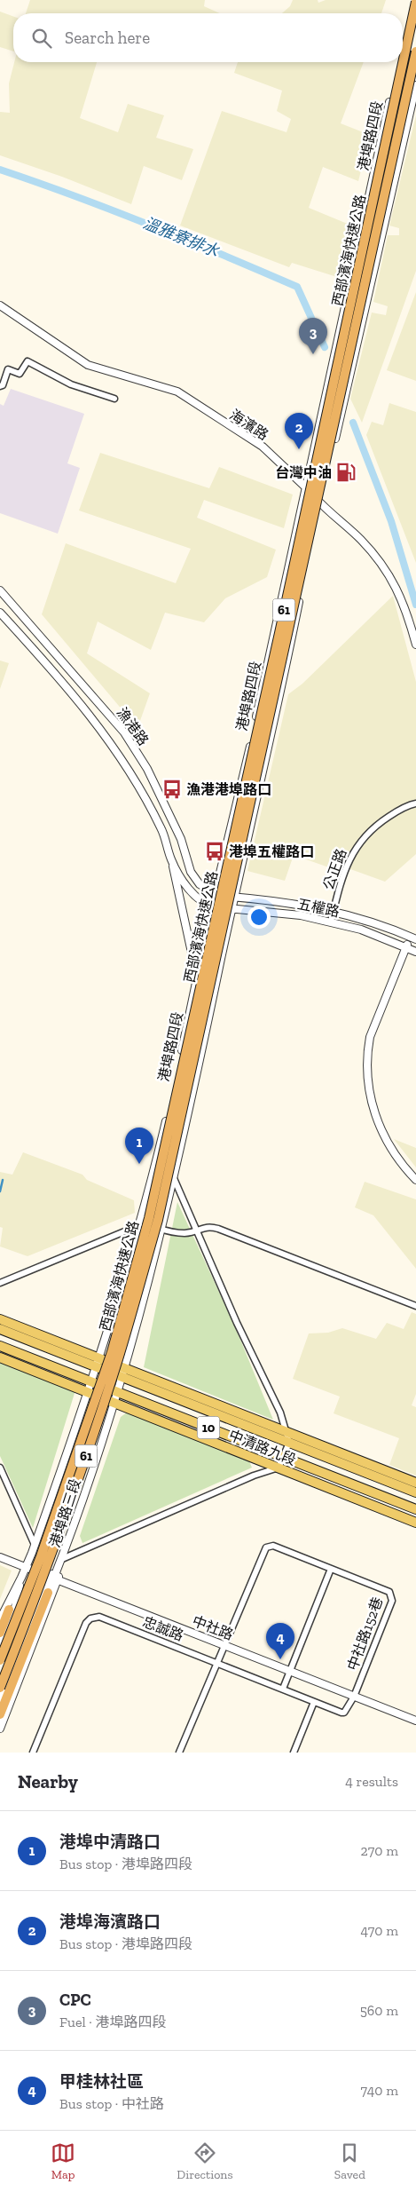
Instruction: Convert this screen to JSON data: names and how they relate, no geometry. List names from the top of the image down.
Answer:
{
  "streets": {
    "highway": ["西部濱海快速公路", "61"],
    "main road": ["10", "中清路九段"],
    "street": [
      "港埠路四段",
      "海濱路",
      "漁港路",
      "公正路",
      "五權路",
      "港埠路三段",
      "中社路",
      "忠誠路",
      "中社路152巷"
    ]
  },
  "crossings": [
    ["港埠路四段", "海濱路"],
    ["港埠路四段", "漁港路"],
    ["港埠路四段", "五權路"],
    ["港埠路四段", "中清路九段"],
    ["港埠路四段", "港埠路三段"],
    ["漁港路", "五權路"],
    ["公正路", "五權路"],
    ["中清路九段", "港埠路三段"],
    ["港埠路三段", "中社路"],
    ["中社路", "忠誠路"],
    ["中社路", "中社路152巷"],
    ["忠誠路", "中社路152巷"]
  ],
  "water": ["溫雅寮排水"],
  "places": {
    "fuel station": ["台灣中油"],
    "bus stop": ["漁港港埠路口", "港埠五權路口"]
  },
  "page": {
    "search": "Search here",
    "pins": [
      "3",
      "2",
      "1",
      "4"
    ],
    "heading": ["Nearby", "4 results"],
    "list": [
      {
        "mark": "1",
        "name": "港埠中清路口",
        "note": "Bus stop · 港埠路四段",
        "value": "270 m"
      },
      {
        "mark": "2",
        "name": "港埠海濱路口",
        "note": "Bus stop · 港埠路四段",
        "value": "470 m"
      },
      {
        "mark": "3",
        "name": "CPC",
        "note": "Fuel · 港埠路四段",
        "value": "560 m"
      },
      {
        "mark": "4",
        "name": "甲桂林社區",
        "note": "Bus stop · 中社路",
        "value": "740 m"
      }
    ],
    "nav": ["Map", "Directions", "Saved"]
  }
}
